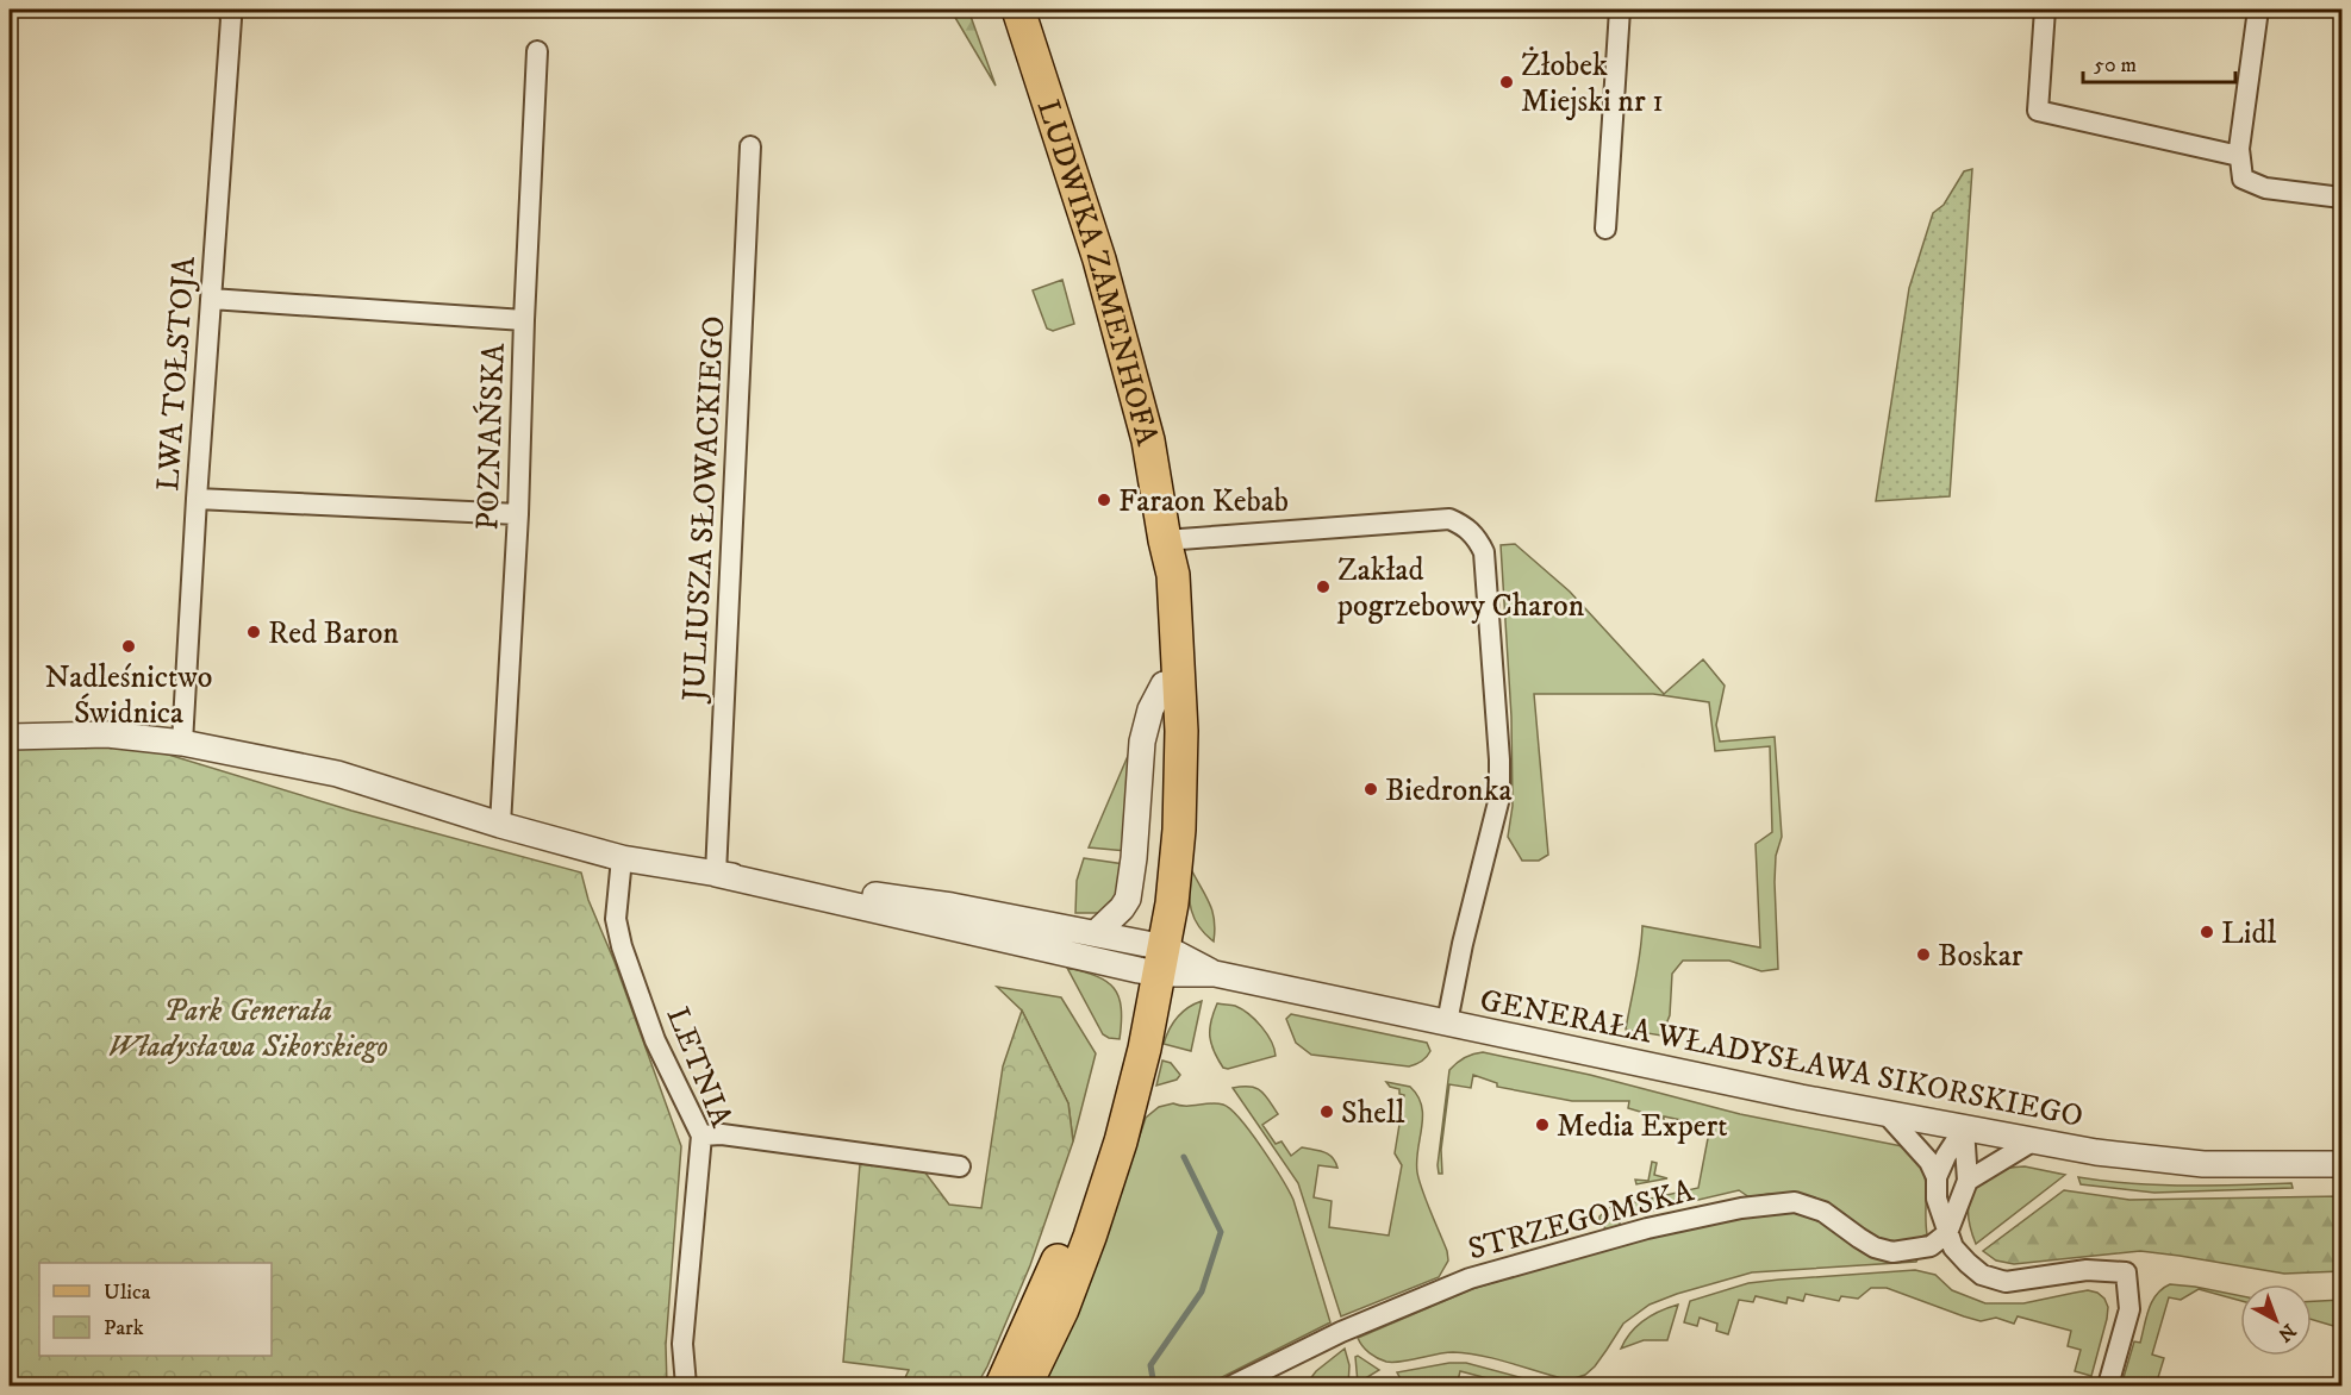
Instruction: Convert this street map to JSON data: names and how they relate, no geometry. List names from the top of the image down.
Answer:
{
  "streets": {
    "main road": ["LUDWIKA ZAMENHOFA"],
    "street": [
      "LWA TOŁSTOJA",
      "POZNAŃSKA",
      "JULIUSZA SŁOWACKIEGO",
      "GENERAŁA WŁADYSŁAWA SIKORSKIEGO",
      "LETNIA",
      "STRZEGOMSKA"
    ]
  },
  "crossings": [
    ["LUDWIKA ZAMENHOFA", "GENERAŁA WŁADYSŁAWA SIKORSKIEGO"],
    ["LWA TOŁSTOJA", "GENERAŁA WŁADYSŁAWA SIKORSKIEGO"],
    ["POZNAŃSKA", "GENERAŁA WŁADYSŁAWA SIKORSKIEGO"],
    ["JULIUSZA SŁOWACKIEGO", "GENERAŁA WŁADYSŁAWA SIKORSKIEGO"],
    ["GENERAŁA WŁADYSŁAWA SIKORSKIEGO", "LETNIA"]
  ],
  "parks": ["Park Generała Władysława Sikorskiego"],
  "places": [
    "Żłobek Miejski nr 1",
    "Faraon Kebab",
    "Zakład pogrzebowy Charon",
    "Red Baron",
    "Nadleśnictwo Świdnica",
    "Biedronka",
    "Lidl",
    "Boskar",
    "Shell",
    "Media Expert"
  ],
  "legend": ["Ulica", "Park"],
  "scale_bar": "50 m",
  "north": "bottom right"
}
